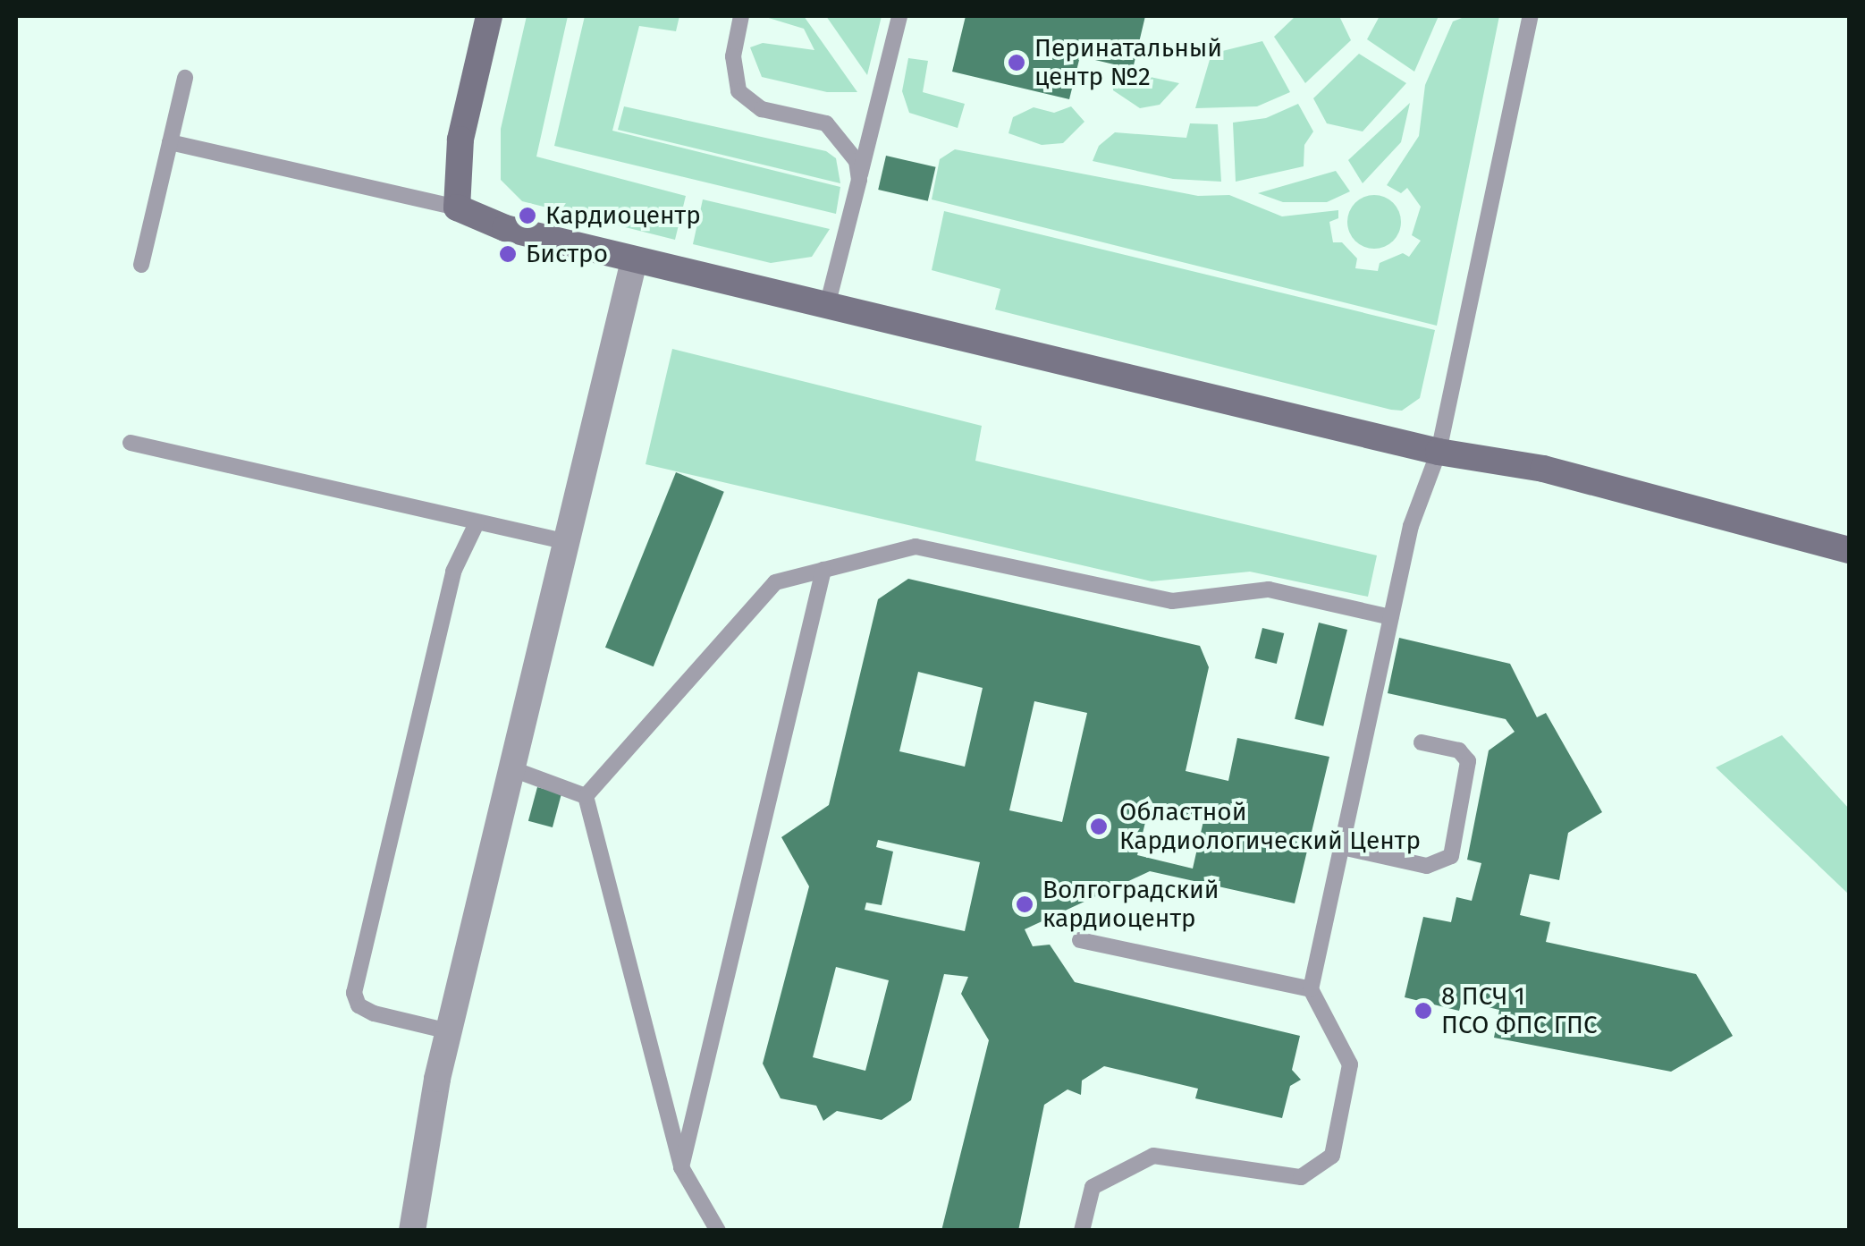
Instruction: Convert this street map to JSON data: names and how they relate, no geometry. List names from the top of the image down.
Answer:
{
  "places": [
    "Перинатальный центр №2",
    "Кардиоцентр",
    "Бистро",
    "Областной Кардиологический Центр",
    "Волгоградский кардиоцентр",
    "8 ПСЧ 1 ПСО ФПС ГПС"
  ]
}
